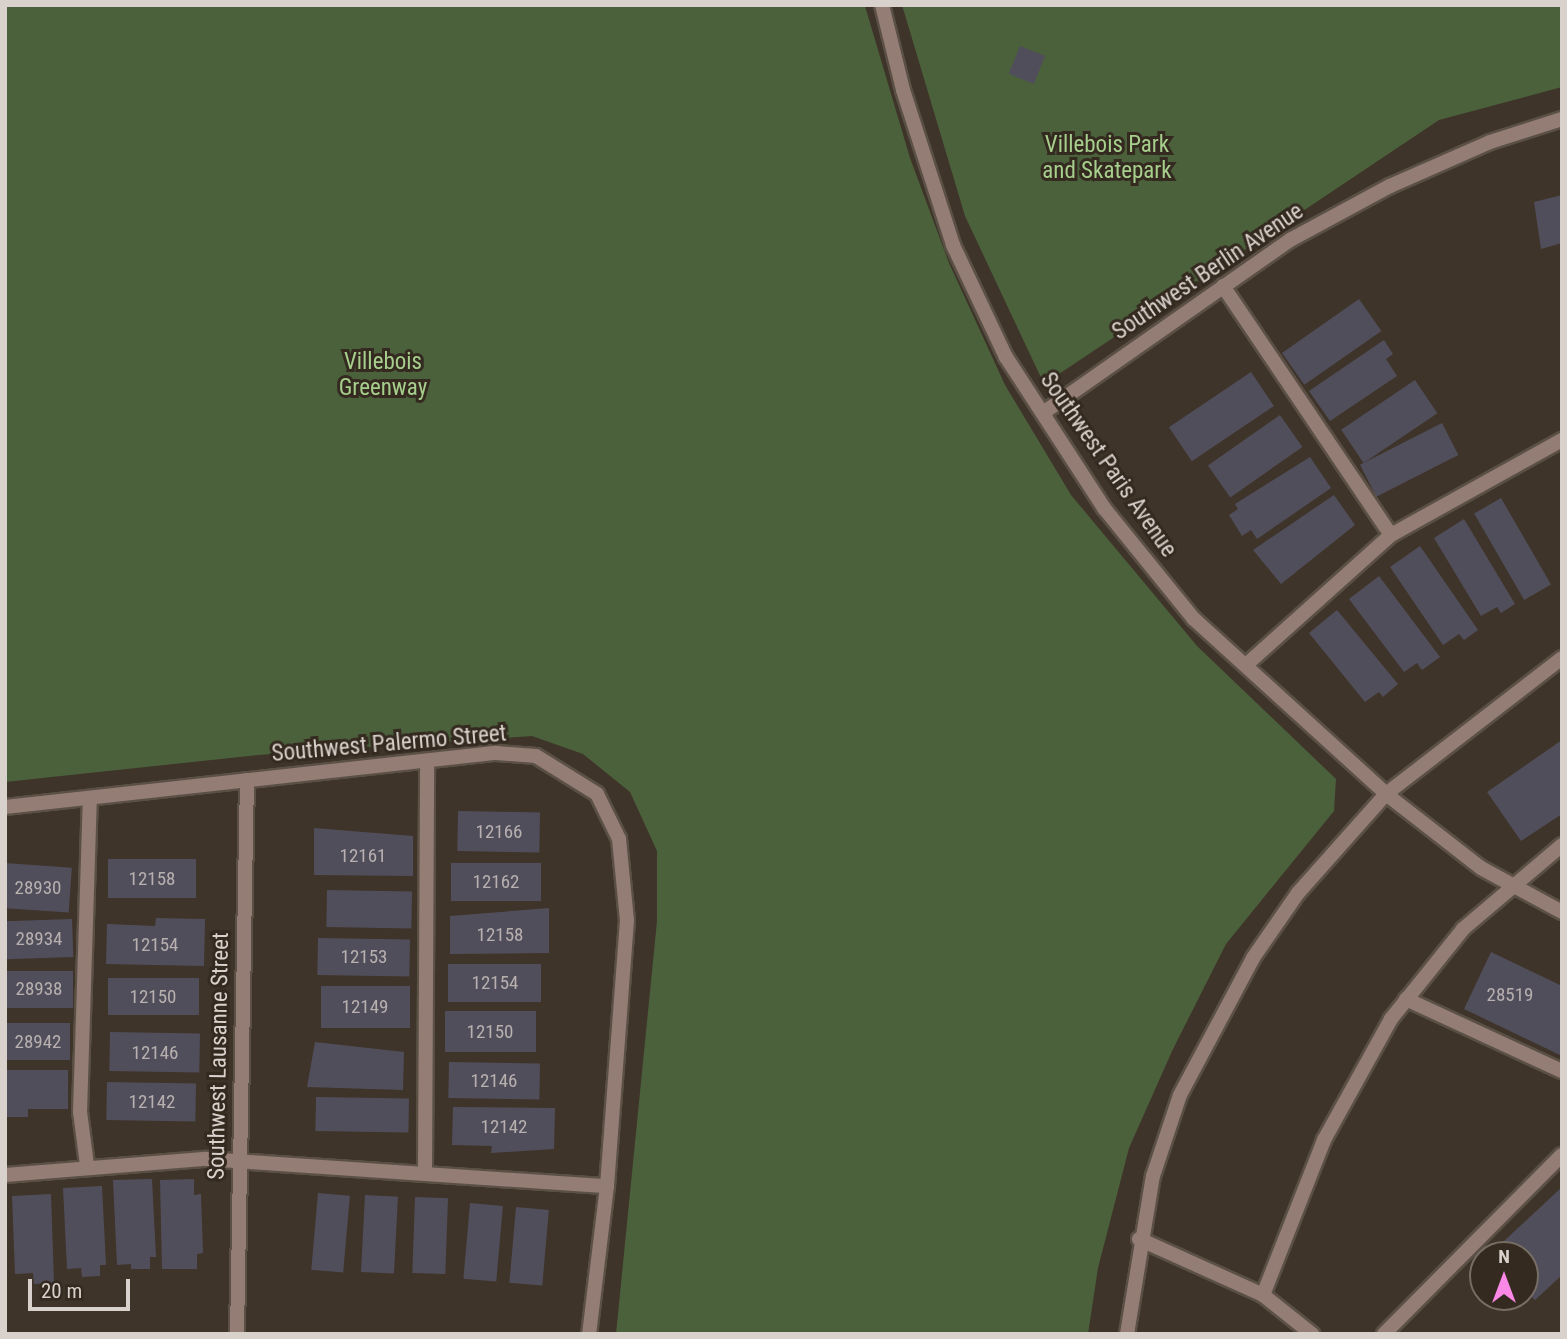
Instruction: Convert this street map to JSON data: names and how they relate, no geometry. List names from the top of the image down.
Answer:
{
  "streets": {
    "street": [
      "Southwest Berlin Avenue",
      "Southwest Paris Avenue",
      "Southwest Palermo Street",
      "Southwest Lausanne Street"
    ]
  },
  "crossings": [
    ["Southwest Berlin Avenue", "Southwest Paris Avenue"],
    ["Southwest Palermo Street", "Southwest Lausanne Street"]
  ],
  "parks": ["Villebois Park and Skatepark", "Villebois Greenway"],
  "house_numbers": [
    "12166",
    "12161",
    "12158",
    "12162",
    "28930",
    "12158",
    "28934",
    "12154",
    "12153",
    "12154",
    "28938",
    "28519",
    "12150",
    "12149",
    "12150",
    "28942",
    "12146",
    "12146",
    "12142",
    "12142"
  ],
  "scale_bar": "20 m",
  "north": "top"
}
